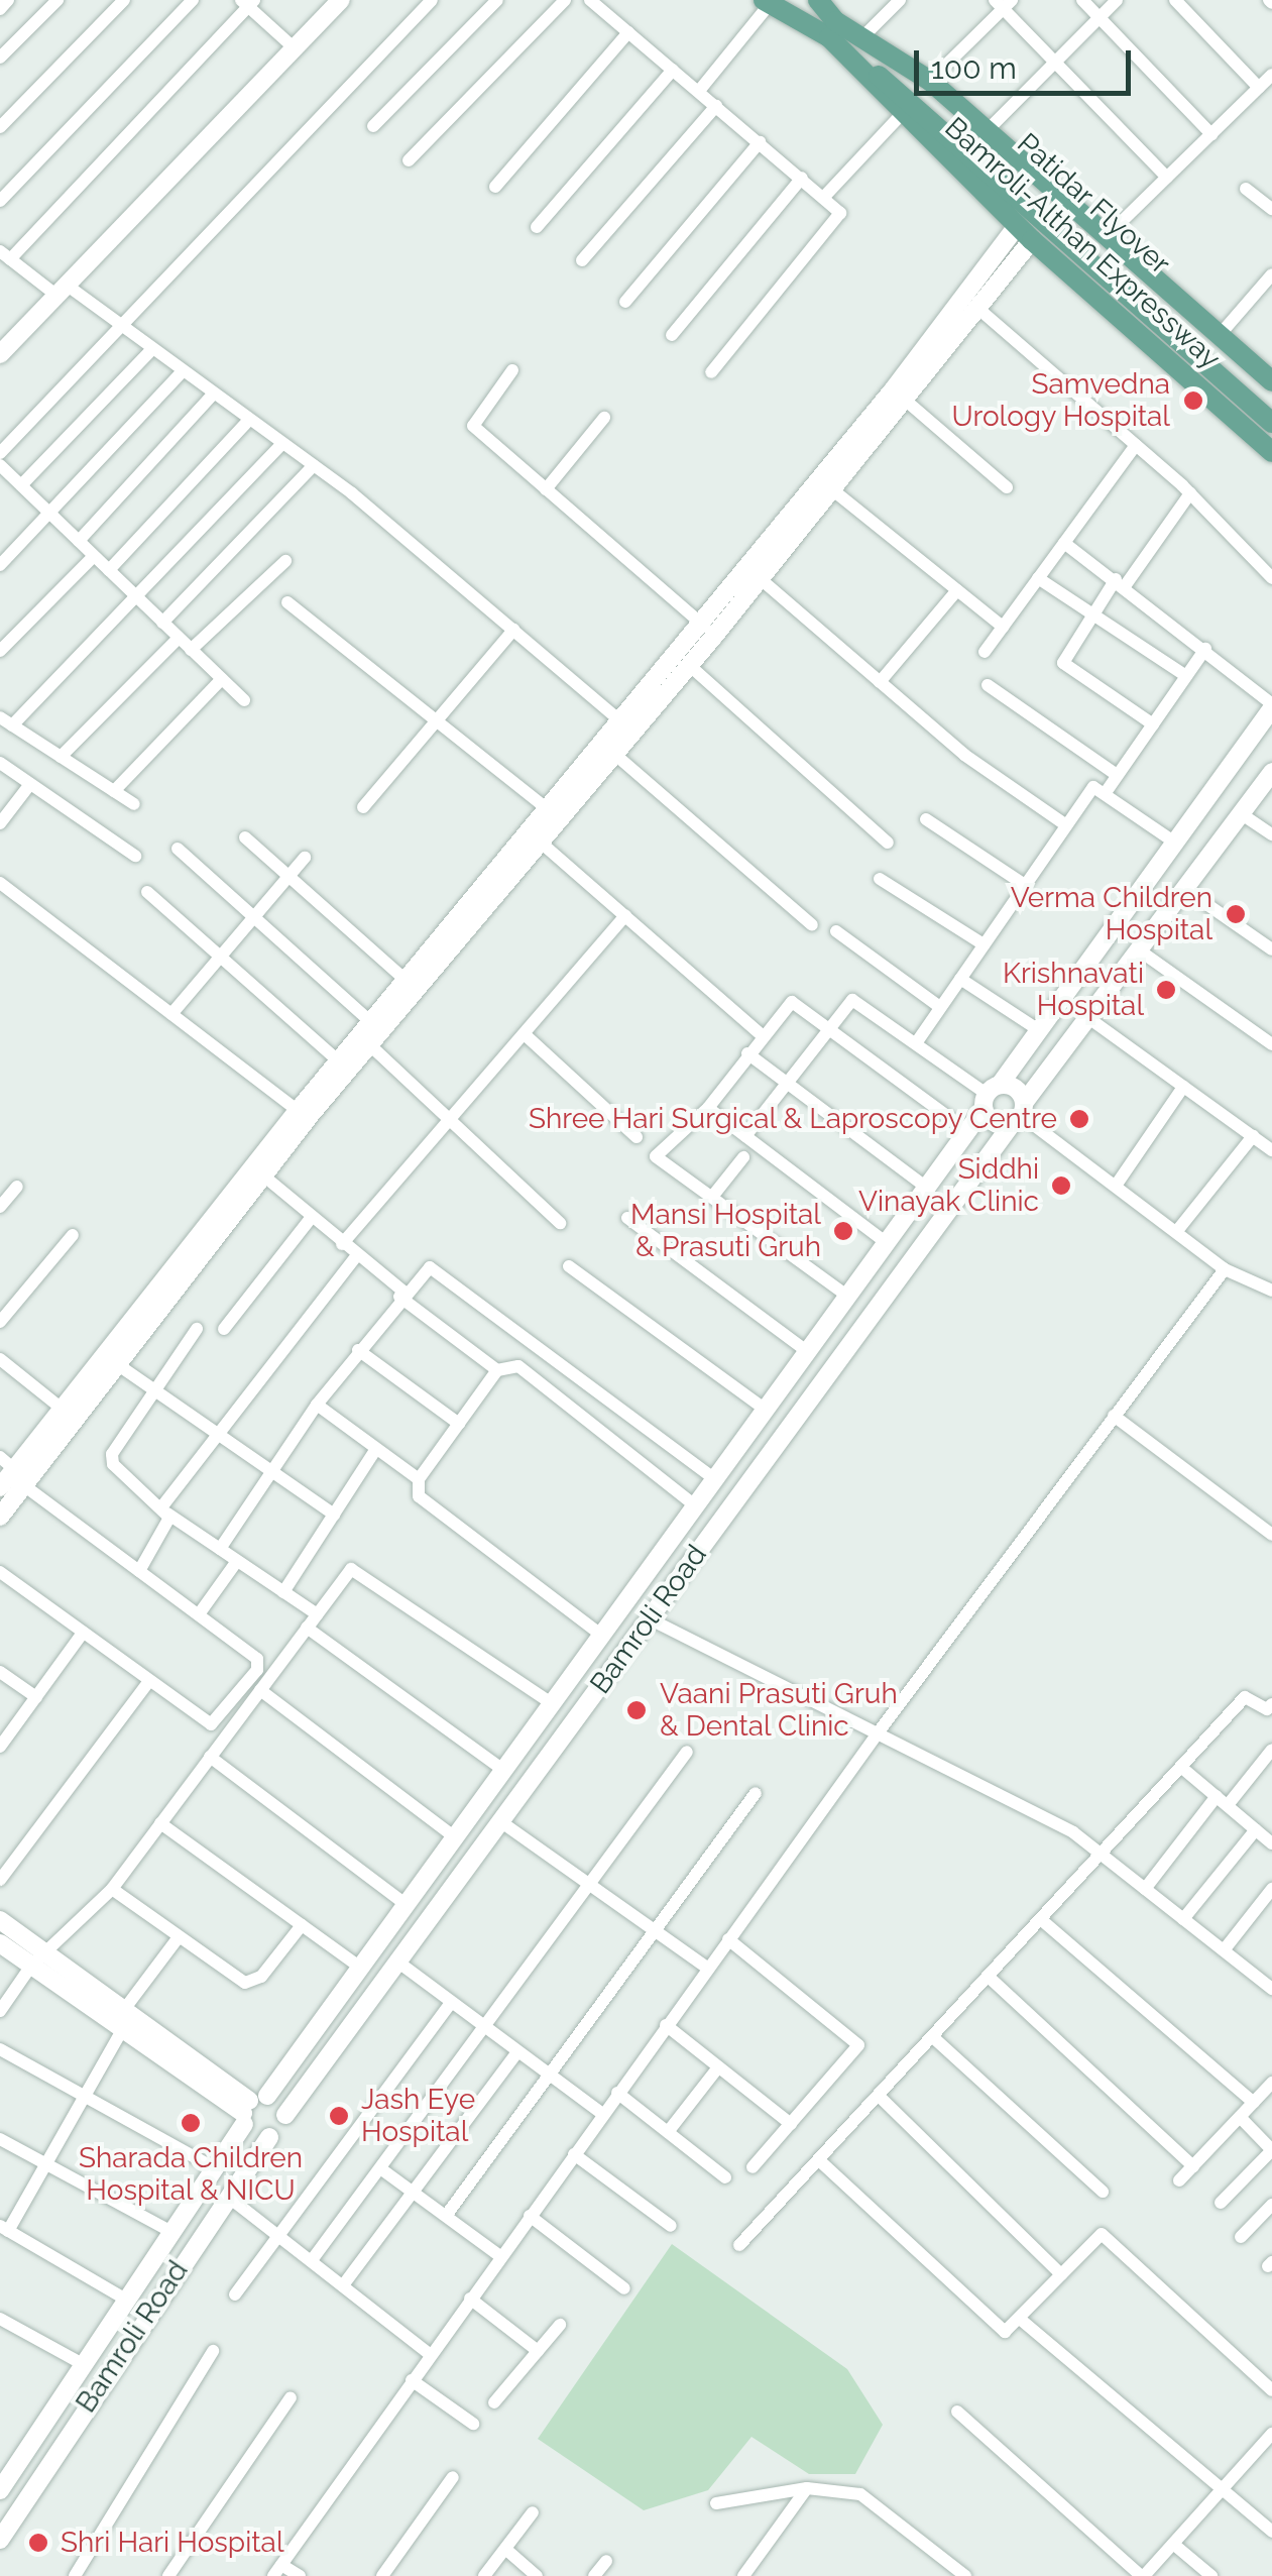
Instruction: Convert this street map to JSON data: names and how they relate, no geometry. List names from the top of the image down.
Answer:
{
  "streets": {
    "main road": ["Patidar Flyover", "Bamroli-Althan Expressway"],
    "street": ["Bamroli Road"]
  },
  "crossings": [
    ["Patidar Flyover", "Bamroli-Althan Expressway"]
  ],
  "places": [
    "Samvedna Urology Hospital",
    "Verma Children Hospital",
    "Krishnavati Hospital",
    "Shree Hari Surgical & Laproscopy Centre",
    "Siddhi Vinayak Clinic",
    "Mansi Hospital & Prasuti Gruh",
    "Vaani Prasuti Gruh & Dental Clinic",
    "Jash Eye Hospital",
    "Sharada Children Hospital & NICU",
    "Shri Hari Hospital"
  ],
  "scale_bar": "100 m"
}
